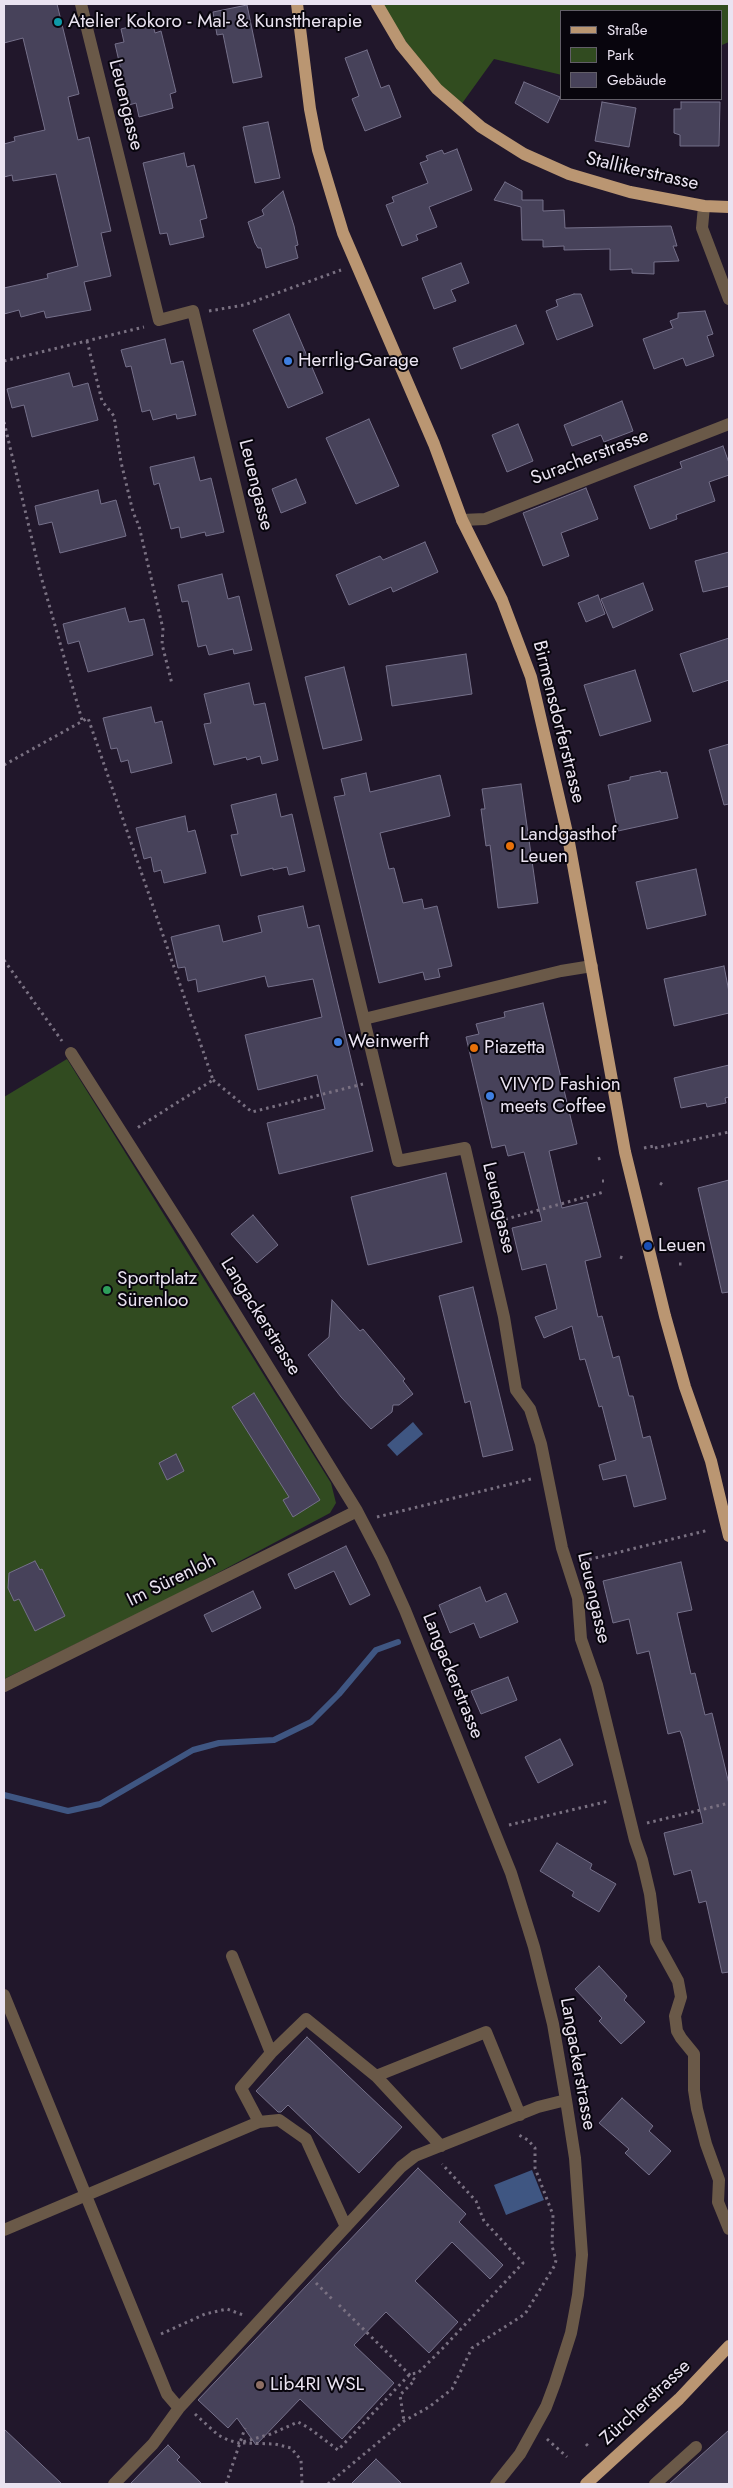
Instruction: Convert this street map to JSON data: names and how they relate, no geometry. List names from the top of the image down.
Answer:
{
  "streets": {
    "main road": ["Stallikerstrasse", "Birmensdorferstrasse", "Zürcherstrasse"],
    "street": [
      "Leuengasse",
      "Suracherstrasse",
      "Langackerstrasse",
      "Im Sürenloh"
    ]
  },
  "crossings": [
    ["Suracherstrasse", "Birmensdorferstrasse"],
    ["Langackerstrasse", "Im Sürenloh"]
  ],
  "places": [
    "Atelier Kokoro - Mal- & Kunsttherapie",
    "Herrlig-Garage",
    "Landgasthof Leuen",
    "Weinwerft",
    "Piazetta",
    "VIVYD Fashion meets Coffee",
    "Leuen",
    "Sportplatz Sürenloo",
    "Lib4RI WSL"
  ],
  "legend": ["Straße", "Park", "Gebäude"]
}
